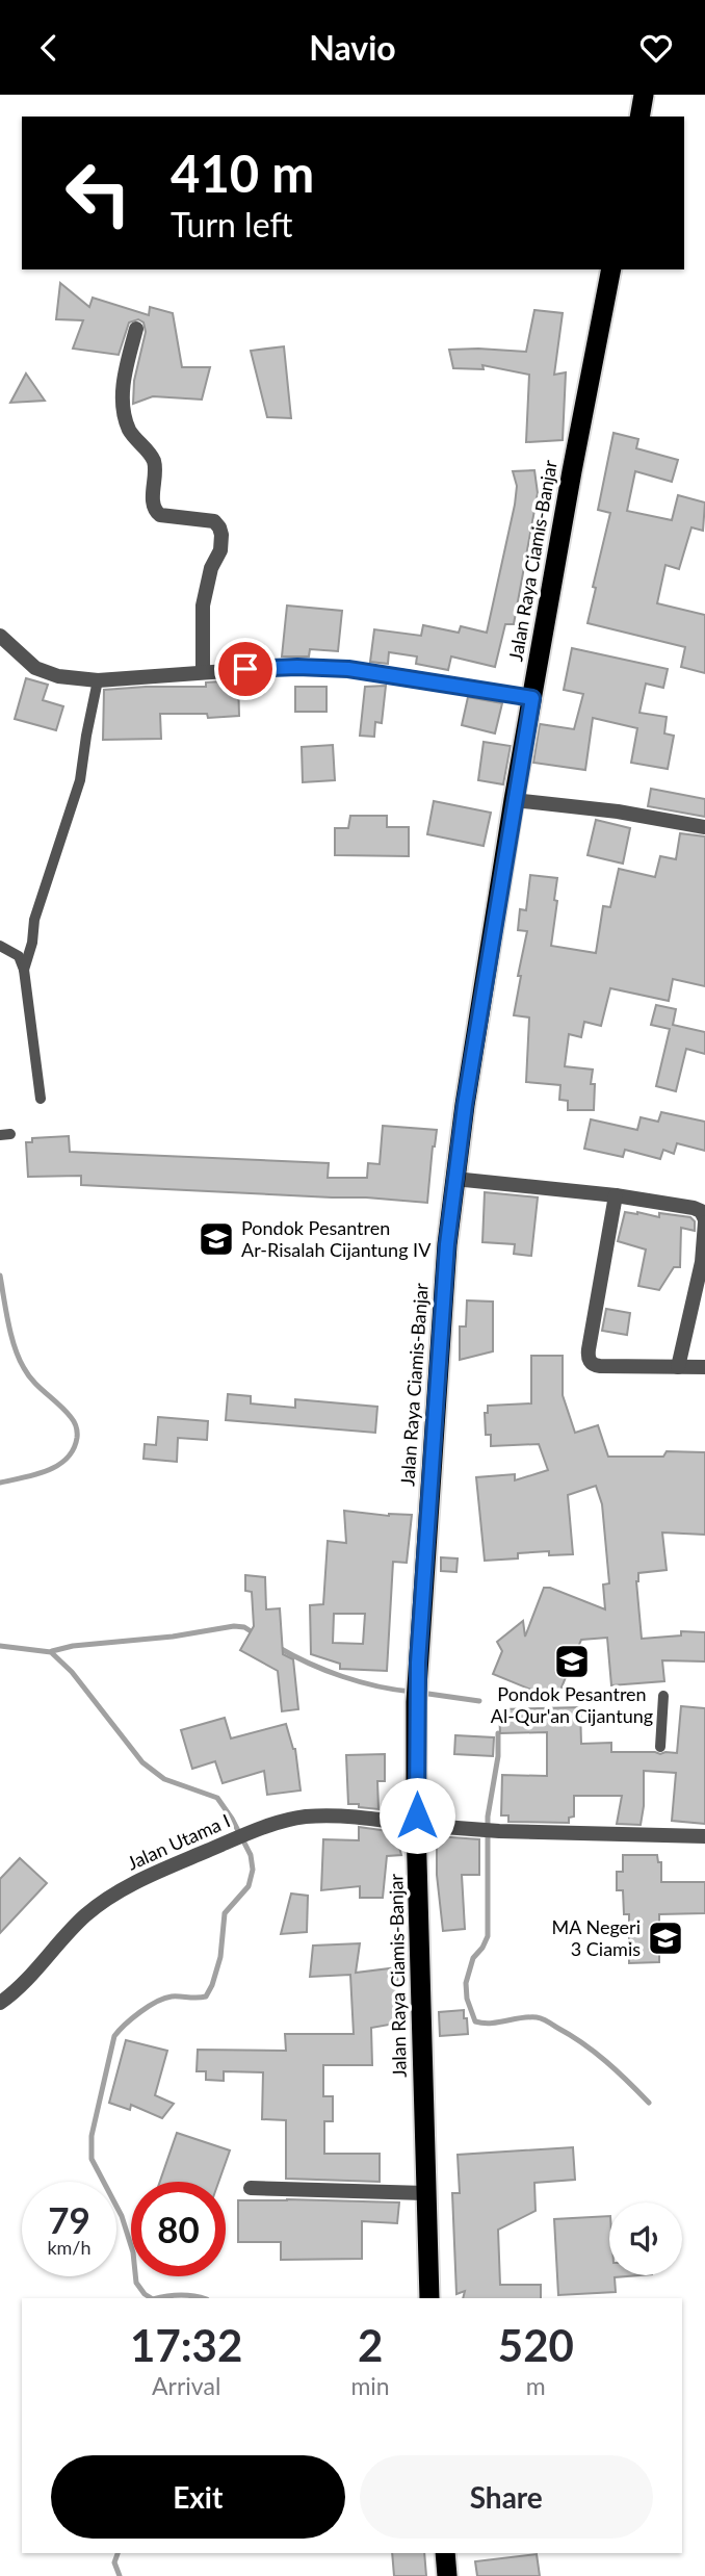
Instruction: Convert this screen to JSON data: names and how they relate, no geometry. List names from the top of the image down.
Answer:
{
  "streets": {
    "highway": ["Jalan Raya Ciamis-Banjar"],
    "street": ["Jalan Utama I"]
  },
  "crossings": [
    ["Jalan Raya Ciamis-Banjar", "Jalan Utama I"]
  ],
  "places": {
    "school or university": ["Pondok Pesantren Ar-Risalah Cijantung IV", "Pondok Pesantren Al-Qur'an Cijantung", "MA Negeri 3 Ciamis"]
  },
  "page": {
    "header": "Navio",
    "turn": ["410 m", "Turn left"],
    "speed": "79 km/h",
    "limit": "80",
    "eta": [
      "17:32",
      "Arrival",
      "2",
      "min",
      "520",
      "m"
    ],
    "buttons": ["Exit", "Share"]
  }
}
